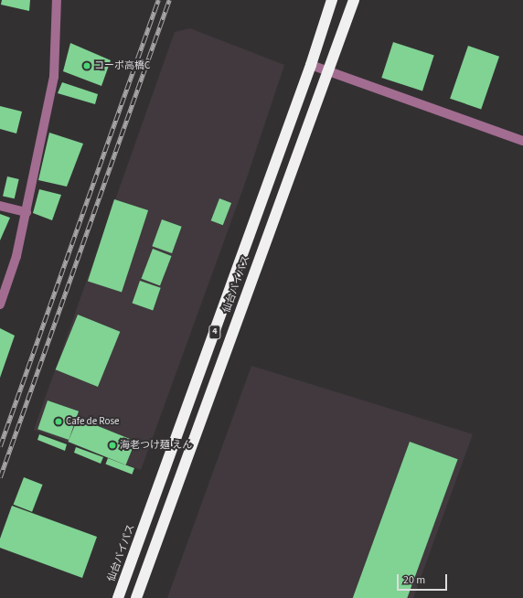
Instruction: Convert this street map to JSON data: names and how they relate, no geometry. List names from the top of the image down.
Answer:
{
  "streets": {
    "highway": ["仙台バイパス", "4"]
  },
  "places": ["コーポ高橋C", "Cafe de Rose", "海老つけ麺 えん"],
  "scale_bar": "20 m"
}
